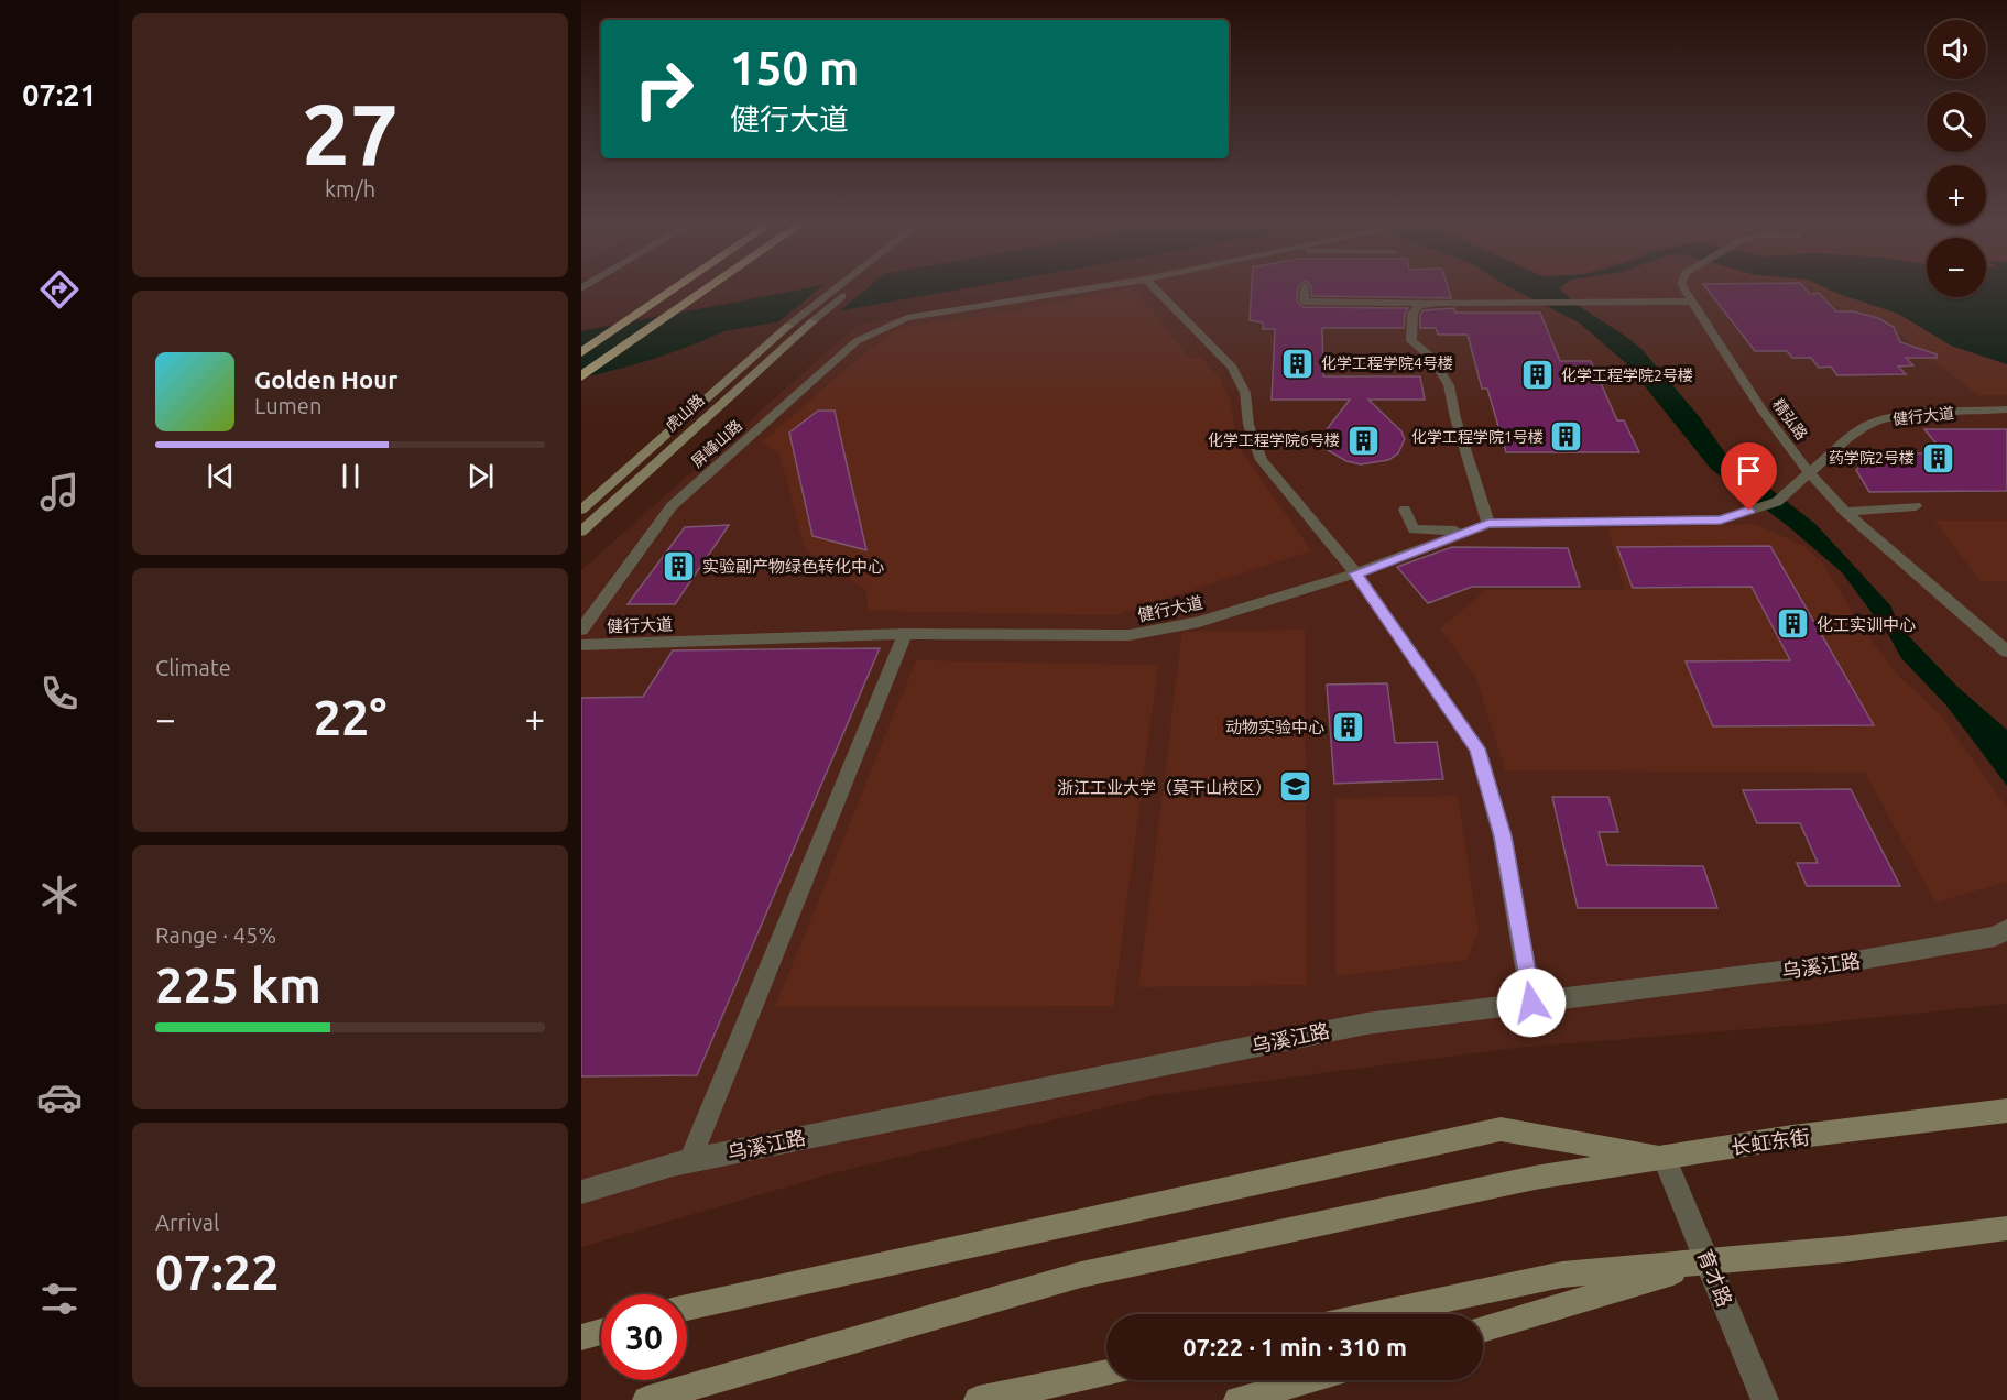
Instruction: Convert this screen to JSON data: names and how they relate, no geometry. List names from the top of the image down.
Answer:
{
  "streets": {
    "main road": ["虎山路", "长虹东街"],
    "street": [
      "健行大道",
      "精弘路",
      "屏峰山路",
      "乌溪江路",
      "育才路"
    ]
  },
  "crossings": [
    ["健行大道", "精弘路"],
    ["长虹东街", "育才路"]
  ],
  "places": {
    "building": [
      "化学工程学院4号楼",
      "化学工程学院2号楼",
      "化学工程学院1号楼",
      "化学工程学院6号楼",
      "药学院2号楼",
      "实验副产物绿色转化中心",
      "化工实训中心",
      "动物实验中心"
    ],
    "school or university": ["浙江工业大学（莫干山校区）"]
  },
  "page": {
    "tabs": "07:21",
    "tile": [
      ["27", "km/h"],
      "Climate",
      ["Range · 45%", "225 km"],
      ["Arrival", "07:22"]
    ],
    "map_buttons": ["+", "−"],
    "turn": ["150 m", "健行大道"],
    "song": ["Golden Hour", "Lumen"],
    "heat": ["−", "22°", "+"],
    "limit": "30",
    "trip": "07:22 · 1 min · 310 m"
  }
}
